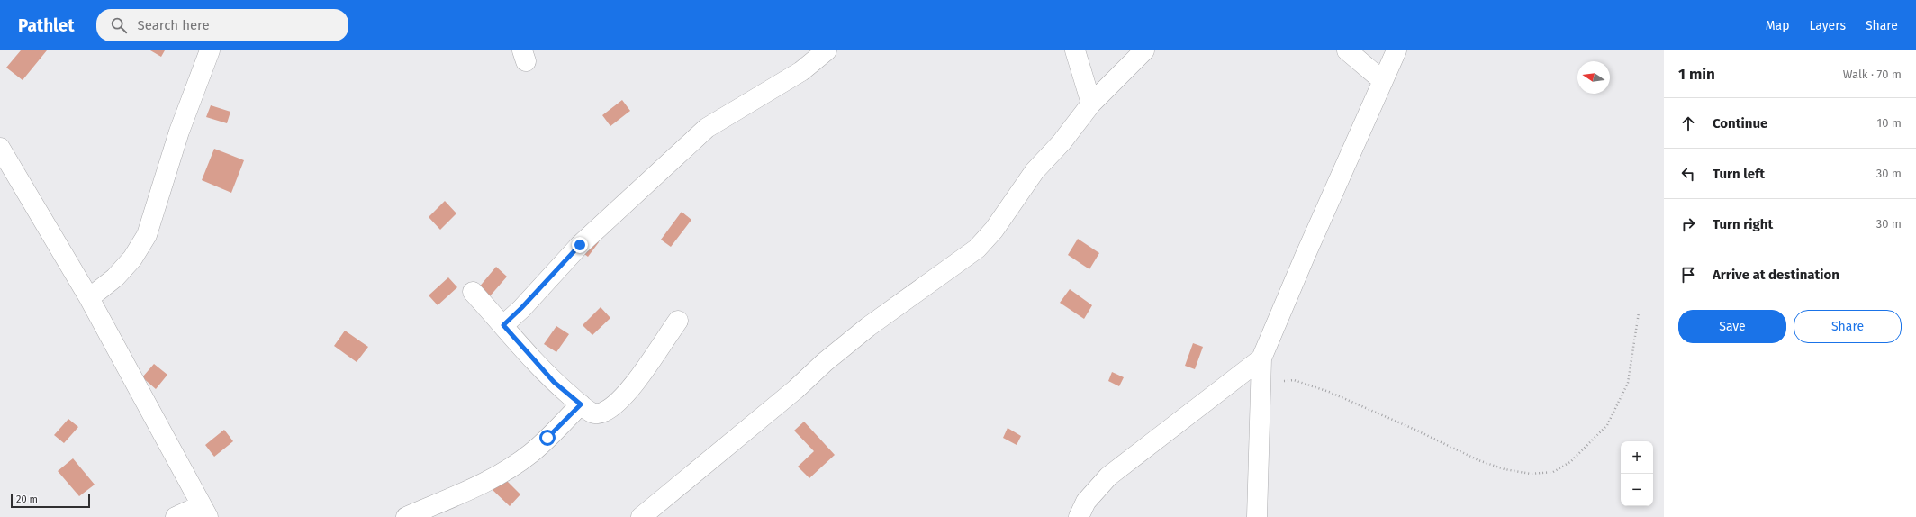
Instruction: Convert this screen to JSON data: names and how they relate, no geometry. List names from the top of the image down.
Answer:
{
  "scale_bar": "20 m",
  "north": "left",
  "page": {
    "header": "Pathlet",
    "search": "Search here",
    "nav": ["Map", "Layers", "Share"],
    "heading": ["1 min", "Walk · 70 m"],
    "list": [
      ["Continue", "10 m"],
      ["Turn left", "30 m"],
      ["Turn right", "30 m"],
      "Arrive at destination"
    ],
    "buttons": ["Save", "Share"],
    "map_buttons": ["+", "−"],
    "scale": "20 m"
  }
}
